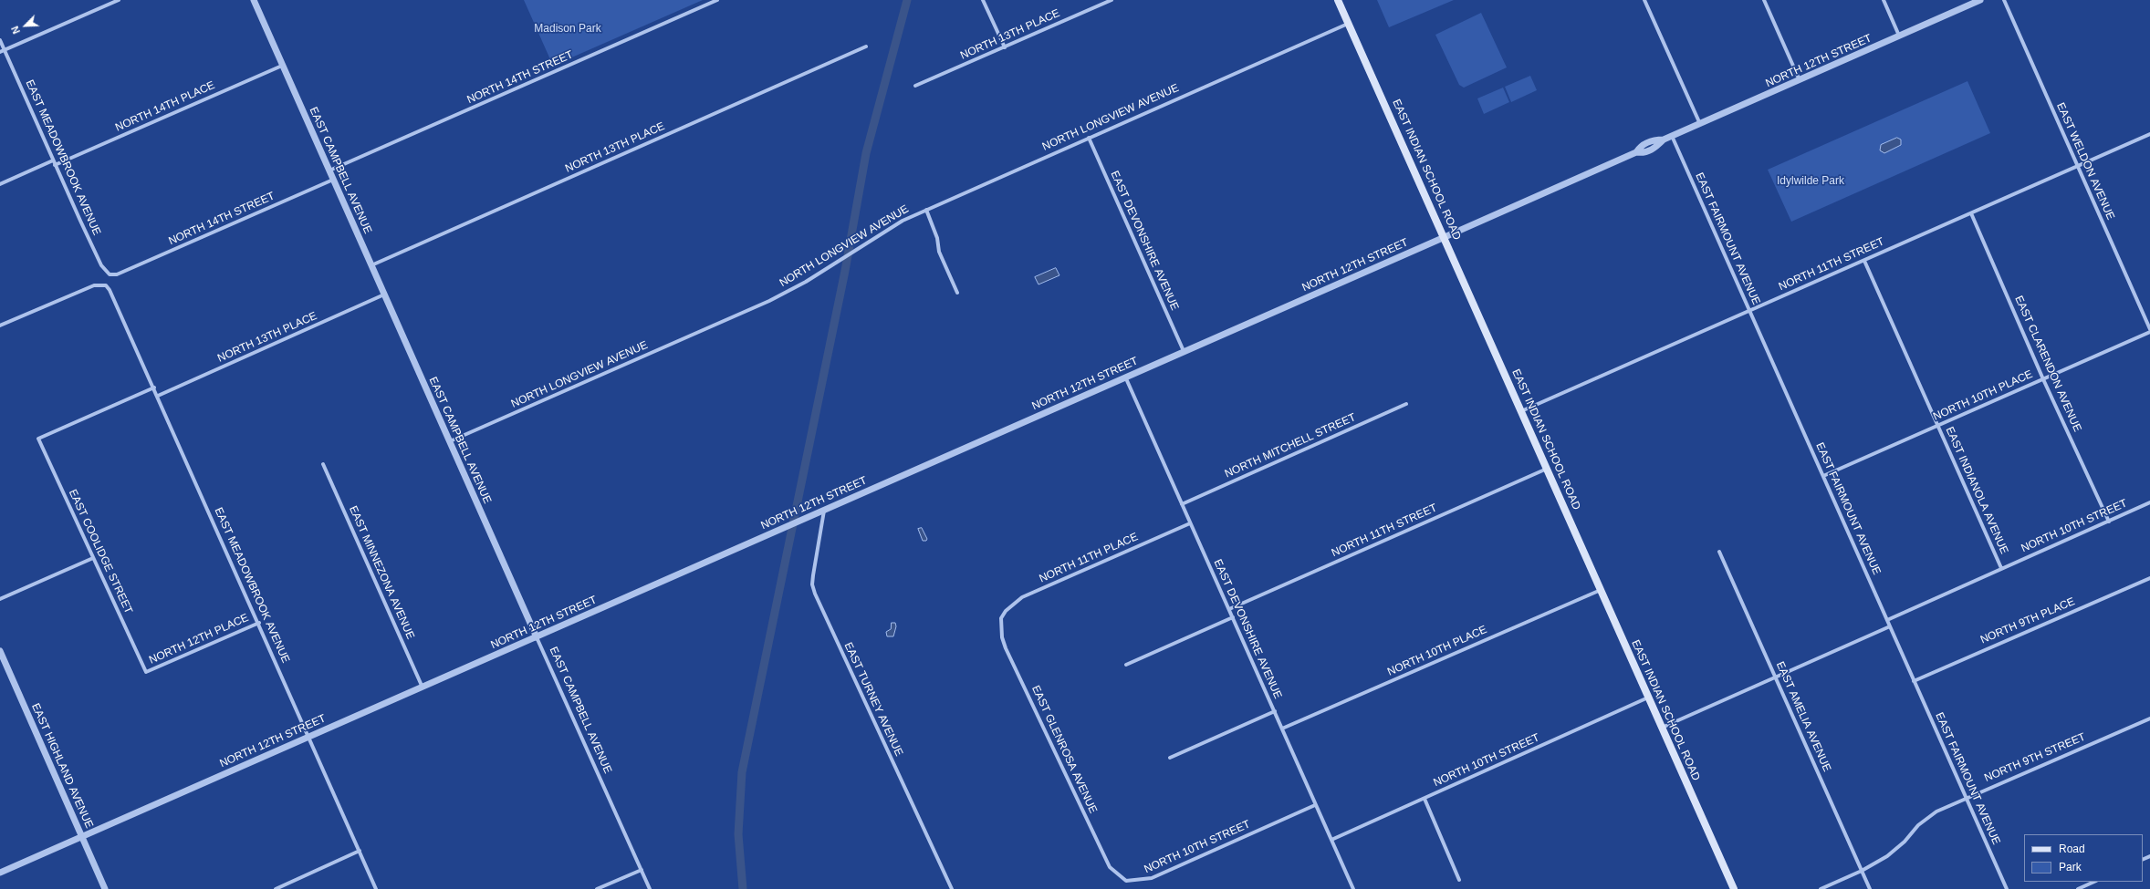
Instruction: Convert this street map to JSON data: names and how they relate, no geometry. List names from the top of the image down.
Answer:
{
  "streets": {
    "main road": ["EAST INDIAN SCHOOL ROAD"],
    "street": [
      "NORTH 13TH PLACE",
      "NORTH 12TH STREET",
      "NORTH 14TH STREET",
      "NORTH 14TH PLACE",
      "NORTH LONGVIEW AVENUE",
      "EAST MEADOWBROOK AVENUE",
      "EAST WELDON AVENUE",
      "EAST CAMPBELL AVENUE",
      "EAST FAIRMOUNT AVENUE",
      "EAST DEVONSHIRE AVENUE",
      "NORTH 11TH STREET",
      "EAST CLARENDON AVENUE",
      "NORTH 10TH PLACE",
      "NORTH MITCHELL STREET",
      "EAST INDIANOLA AVENUE",
      "NORTH 10TH STREET",
      "EAST COOLIDGE STREET",
      "NORTH 11TH PLACE",
      "EAST MINNEZONA AVENUE",
      "NORTH 9TH PLACE",
      "NORTH 12TH PLACE",
      "EAST TURNEY AVENUE",
      "EAST AMELIA AVENUE",
      "EAST GLENROSA AVENUE",
      "NORTH 9TH STREET",
      "EAST HIGHLAND AVENUE"
    ]
  },
  "crossings": [
    ["NORTH 13TH PLACE", "EAST MEADOWBROOK AVENUE"],
    ["NORTH 13TH PLACE", "EAST CAMPBELL AVENUE"],
    ["NORTH 12TH STREET", "EAST MEADOWBROOK AVENUE"],
    ["NORTH 12TH STREET", "EAST INDIAN SCHOOL ROAD"],
    ["NORTH 12TH STREET", "EAST CAMPBELL AVENUE"],
    ["NORTH 12TH STREET", "EAST FAIRMOUNT AVENUE"],
    ["NORTH 12TH STREET", "EAST DEVONSHIRE AVENUE"],
    ["NORTH 12TH STREET", "EAST MINNEZONA AVENUE"],
    ["NORTH 12TH STREET", "EAST TURNEY AVENUE"],
    ["NORTH 12TH STREET", "EAST HIGHLAND AVENUE"],
    ["NORTH 14TH STREET", "EAST MEADOWBROOK AVENUE"],
    ["NORTH 14TH STREET", "EAST CAMPBELL AVENUE"],
    ["NORTH 14TH PLACE", "EAST MEADOWBROOK AVENUE"],
    ["NORTH 14TH PLACE", "EAST CAMPBELL AVENUE"],
    ["NORTH LONGVIEW AVENUE", "EAST INDIAN SCHOOL ROAD"],
    ["NORTH LONGVIEW AVENUE", "EAST CAMPBELL AVENUE"],
    ["NORTH LONGVIEW AVENUE", "EAST DEVONSHIRE AVENUE"],
    ["EAST MEADOWBROOK AVENUE", "EAST COOLIDGE STREET"],
    ["EAST MEADOWBROOK AVENUE", "NORTH 12TH PLACE"],
    ["EAST WELDON AVENUE", "NORTH 11TH STREET"],
    ["EAST WELDON AVENUE", "NORTH 10TH PLACE"],
    ["EAST INDIAN SCHOOL ROAD", "NORTH 11TH STREET"],
    ["EAST INDIAN SCHOOL ROAD", "NORTH 10TH PLACE"],
    ["EAST INDIAN SCHOOL ROAD", "NORTH 10TH STREET"],
    ["EAST FAIRMOUNT AVENUE", "NORTH 11TH STREET"],
    ["EAST FAIRMOUNT AVENUE", "NORTH 10TH PLACE"],
    ["EAST FAIRMOUNT AVENUE", "NORTH 10TH STREET"],
    ["EAST FAIRMOUNT AVENUE", "NORTH 9TH PLACE"],
    ["EAST FAIRMOUNT AVENUE", "NORTH 9TH STREET"],
    ["EAST DEVONSHIRE AVENUE", "NORTH 11TH STREET"],
    ["EAST DEVONSHIRE AVENUE", "NORTH 10TH PLACE"],
    ["EAST DEVONSHIRE AVENUE", "NORTH MITCHELL STREET"],
    ["EAST DEVONSHIRE AVENUE", "NORTH 10TH STREET"],
    ["EAST DEVONSHIRE AVENUE", "NORTH 11TH PLACE"],
    ["NORTH 11TH STREET", "EAST CLARENDON AVENUE"],
    ["NORTH 11TH STREET", "EAST INDIANOLA AVENUE"],
    ["EAST CLARENDON AVENUE", "NORTH 10TH PLACE"],
    ["EAST CLARENDON AVENUE", "NORTH 10TH STREET"],
    ["NORTH 10TH PLACE", "EAST INDIANOLA AVENUE"],
    ["EAST INDIANOLA AVENUE", "NORTH 10TH STREET"],
    ["NORTH 10TH STREET", "EAST GLENROSA AVENUE"],
    ["EAST COOLIDGE STREET", "NORTH 12TH PLACE"],
    ["NORTH 11TH PLACE", "EAST GLENROSA AVENUE"],
    ["EAST AMELIA AVENUE", "NORTH 9TH STREET"]
  ],
  "parks": ["Madison Park", "Idylwilde Park"],
  "legend": ["Road", "Park"],
  "north": "bottom left"
}
